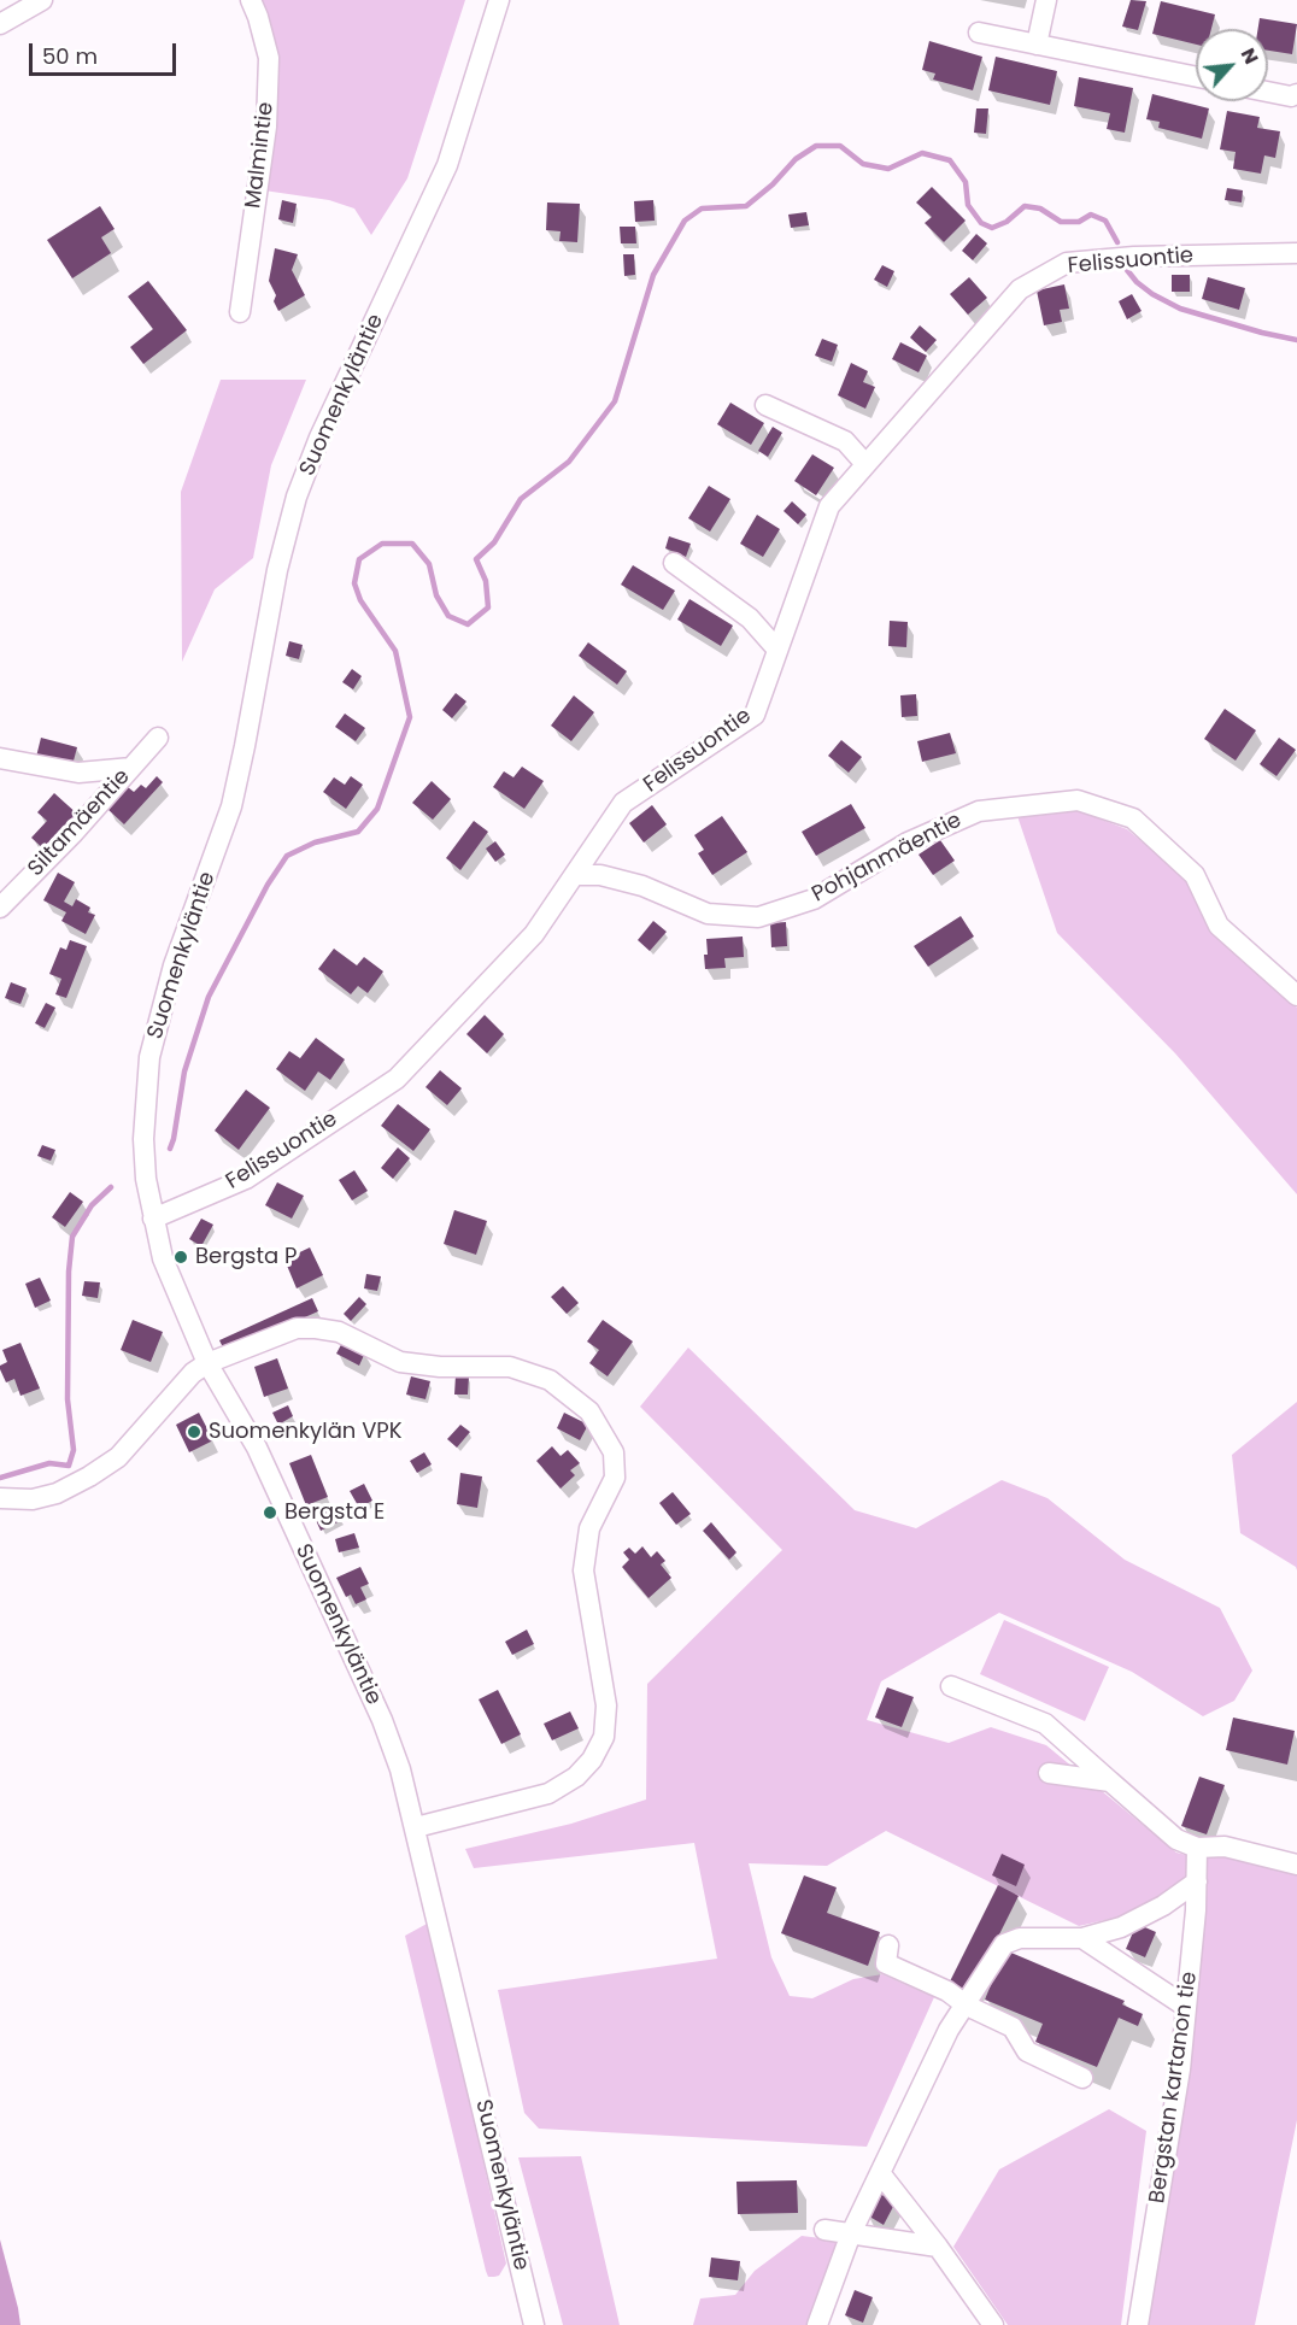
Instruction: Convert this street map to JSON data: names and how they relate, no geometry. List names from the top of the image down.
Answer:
{
  "streets": {
    "street": [
      "Malmintie",
      "Felissuontie",
      "Suomenkyläntie",
      "Siltamäentie",
      "Pohjanmäentie",
      "Bergstan kartanon tie"
    ]
  },
  "crossings": [
    ["Felissuontie", "Suomenkyläntie"],
    ["Felissuontie", "Pohjanmäentie"]
  ],
  "places": ["Bergsta P", "Suomenkylän VPK", "Bergsta E"],
  "scale_bar": "50 m",
  "north": "top right"
}
